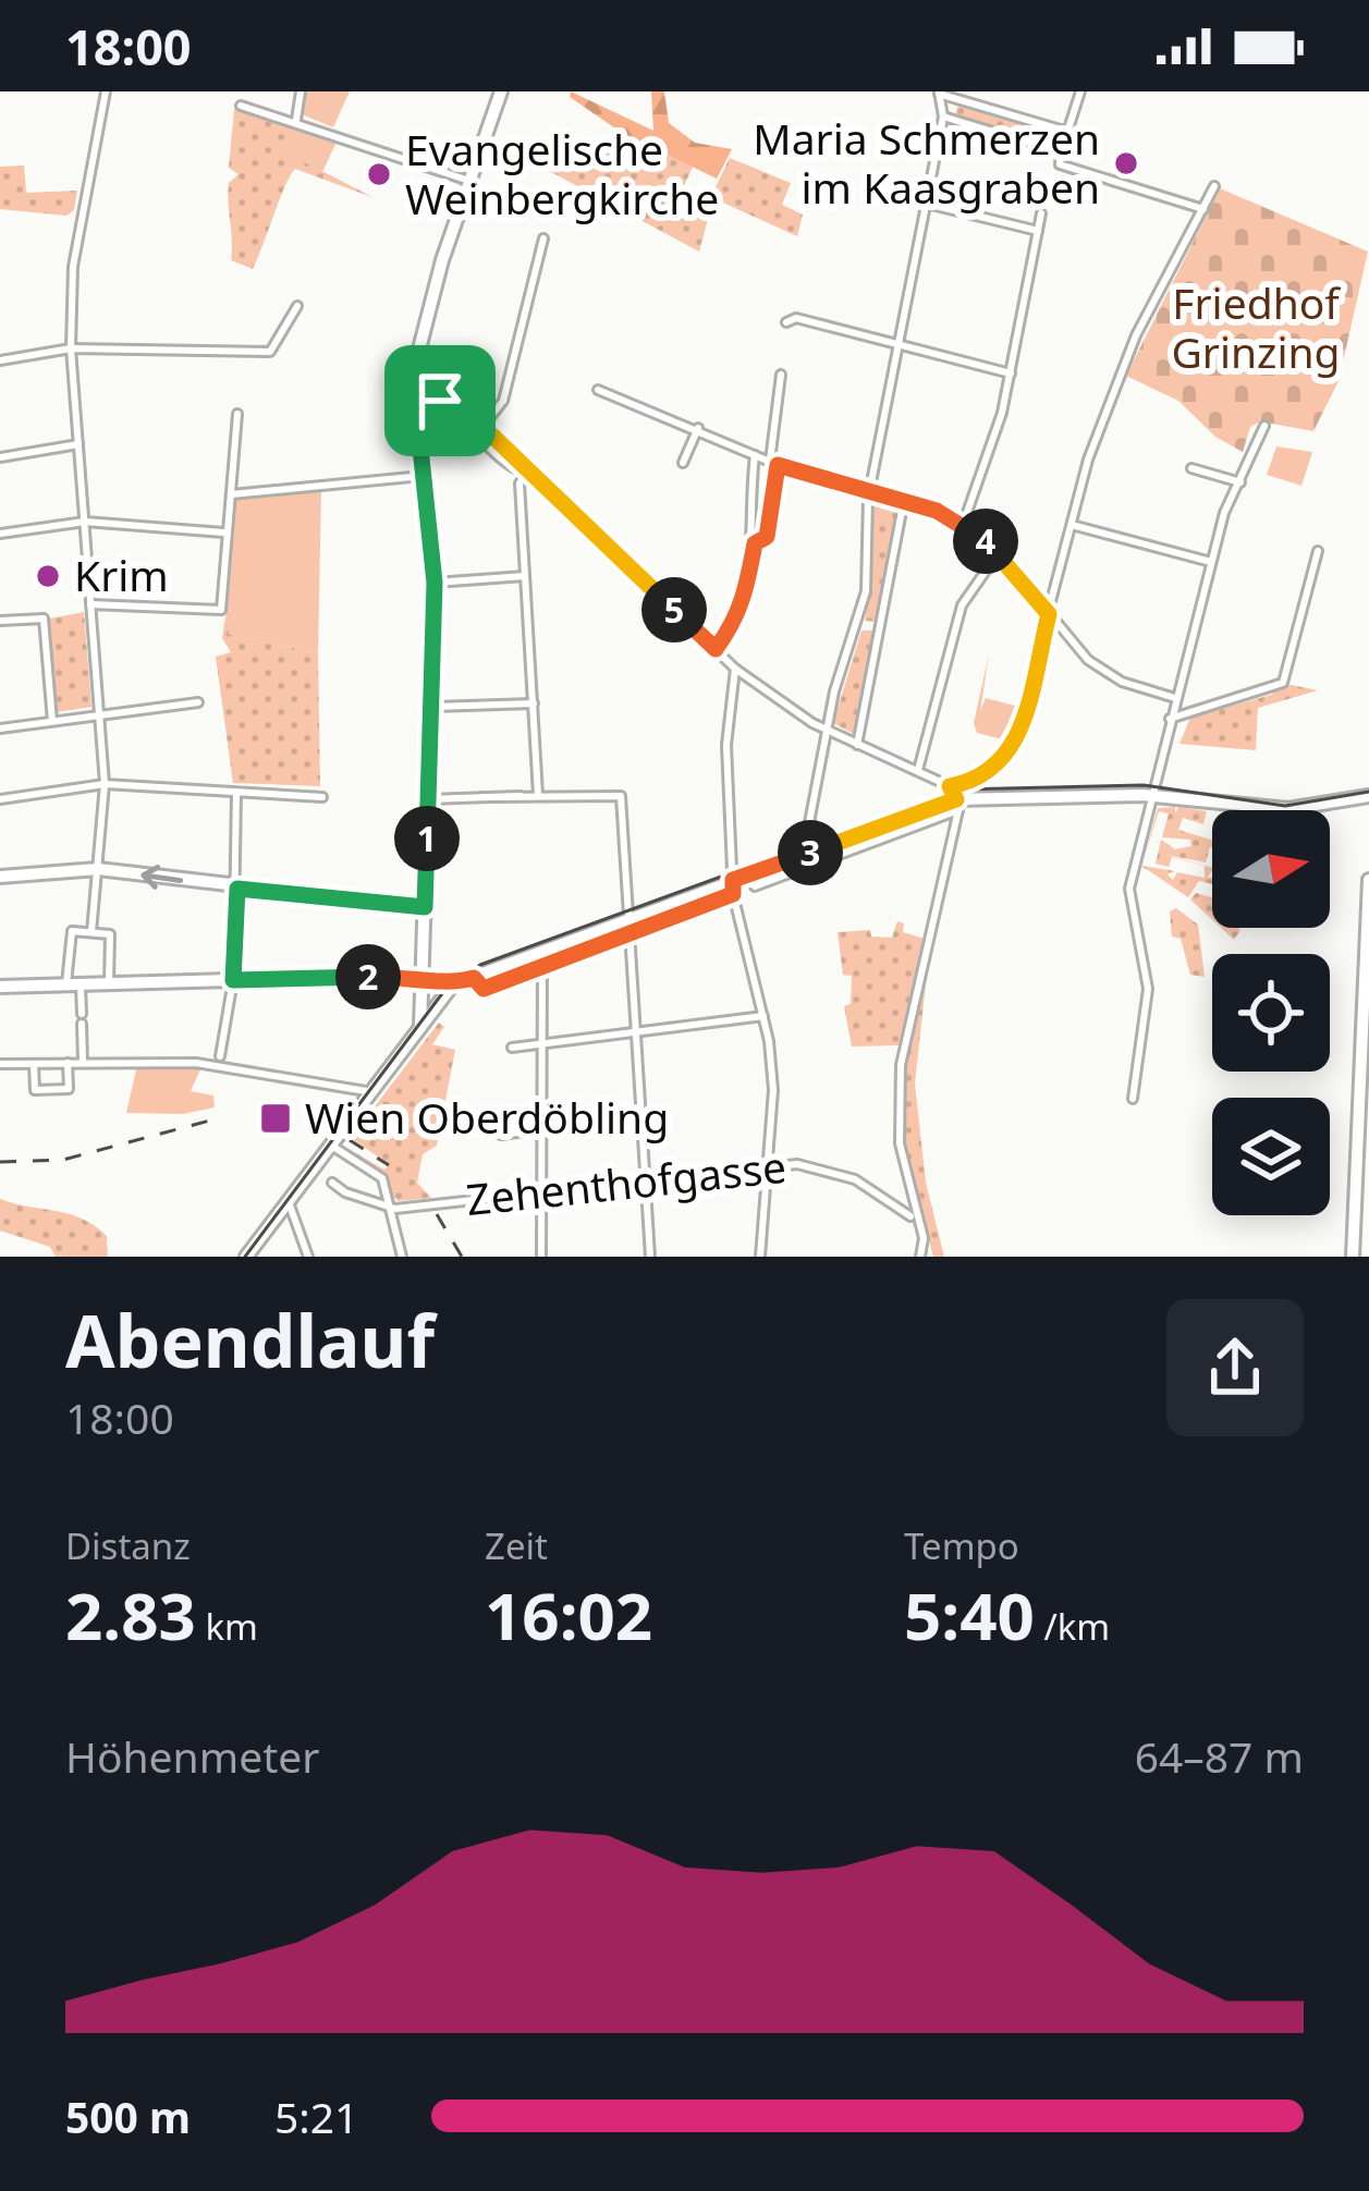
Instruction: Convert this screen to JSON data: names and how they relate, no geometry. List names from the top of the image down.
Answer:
{
  "streets": {
    "street": ["Zehenthofgasse"]
  },
  "parks": ["Friedhof Grinzing"],
  "places": {
    "other": ["Maria Schmerzen im Kaasgraben", "Evangelische Weinbergkirche", "Krim"],
    "transit": ["Wien Oberdöbling"]
  },
  "north": "right",
  "page": {
    "status": "18:00",
    "pins": [
      "4",
      "5",
      "1",
      "3",
      "2"
    ],
    "heading": ["Abendlauf", "18:00"],
    "stats": [
      ["Distanz", "2.83 km"],
      ["Zeit", "16:02"],
      ["Tempo", "5:40 /km"]
    ],
    "chart": ["Höhenmeter", "64–87 m"],
    "list": [
      {
        "name": "500 m",
        "note": "5:21"
      }
    ]
  }
}
